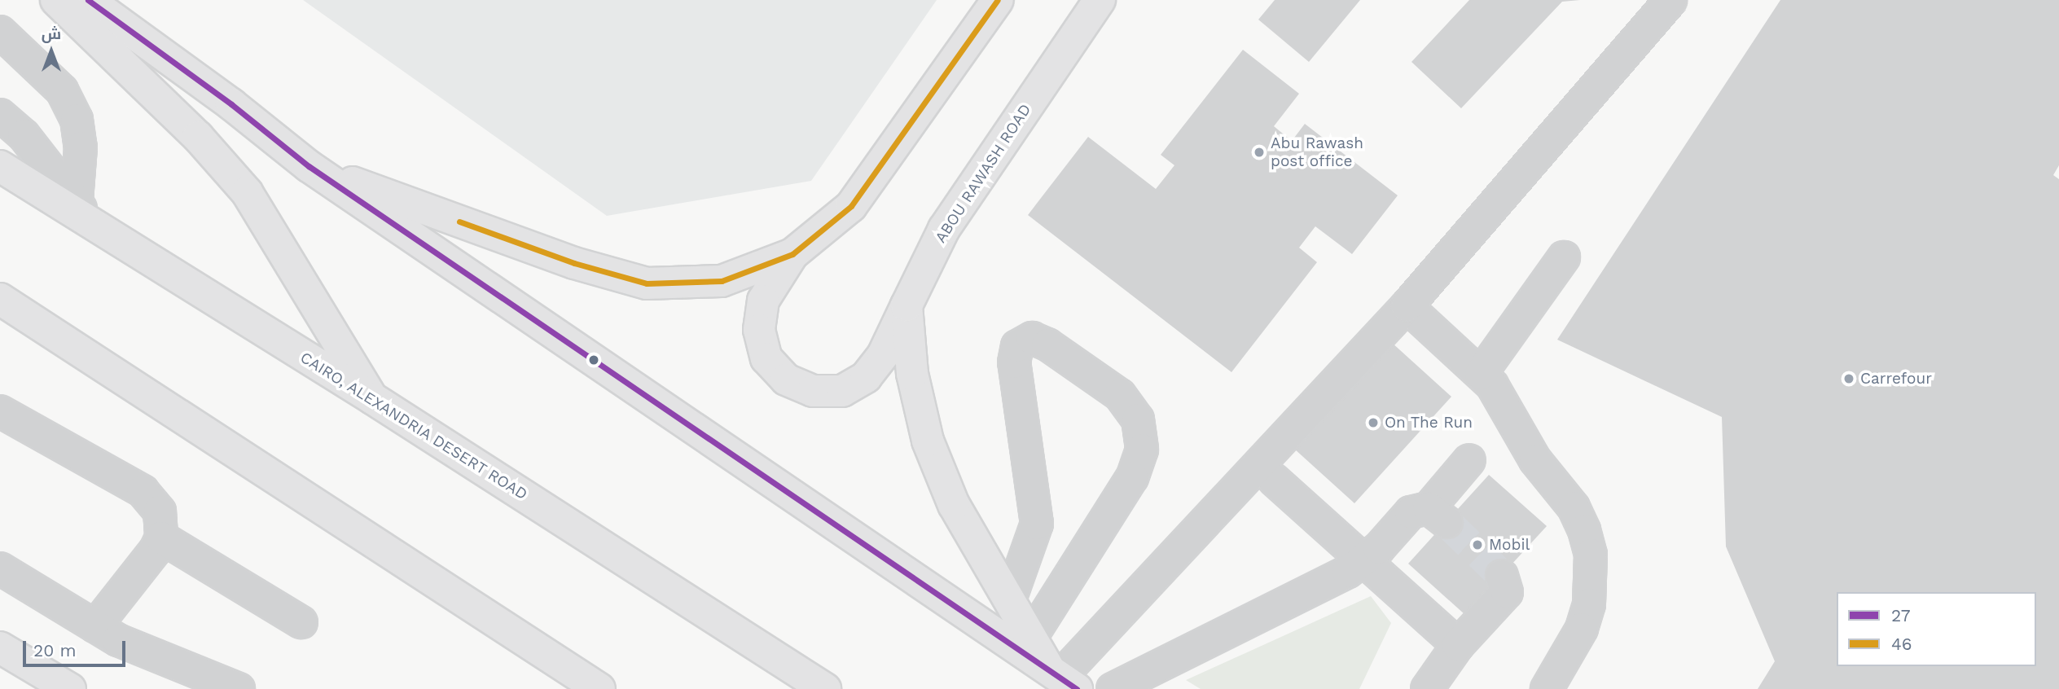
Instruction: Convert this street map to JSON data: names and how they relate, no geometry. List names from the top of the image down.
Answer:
{
  "streets": {
    "main road": ["ABOU RAWASH ROAD", "CAIRO, ALEXANDRIA DESERT ROAD"]
  },
  "places": [
    "Abu Rawash post office",
    "Carrefour",
    "On The Run",
    "Mobil"
  ],
  "lines": ["transit line 27", "transit line 46"],
  "legend": ["27", "46"],
  "scale_bar": "20 m",
  "north": "top"
}
